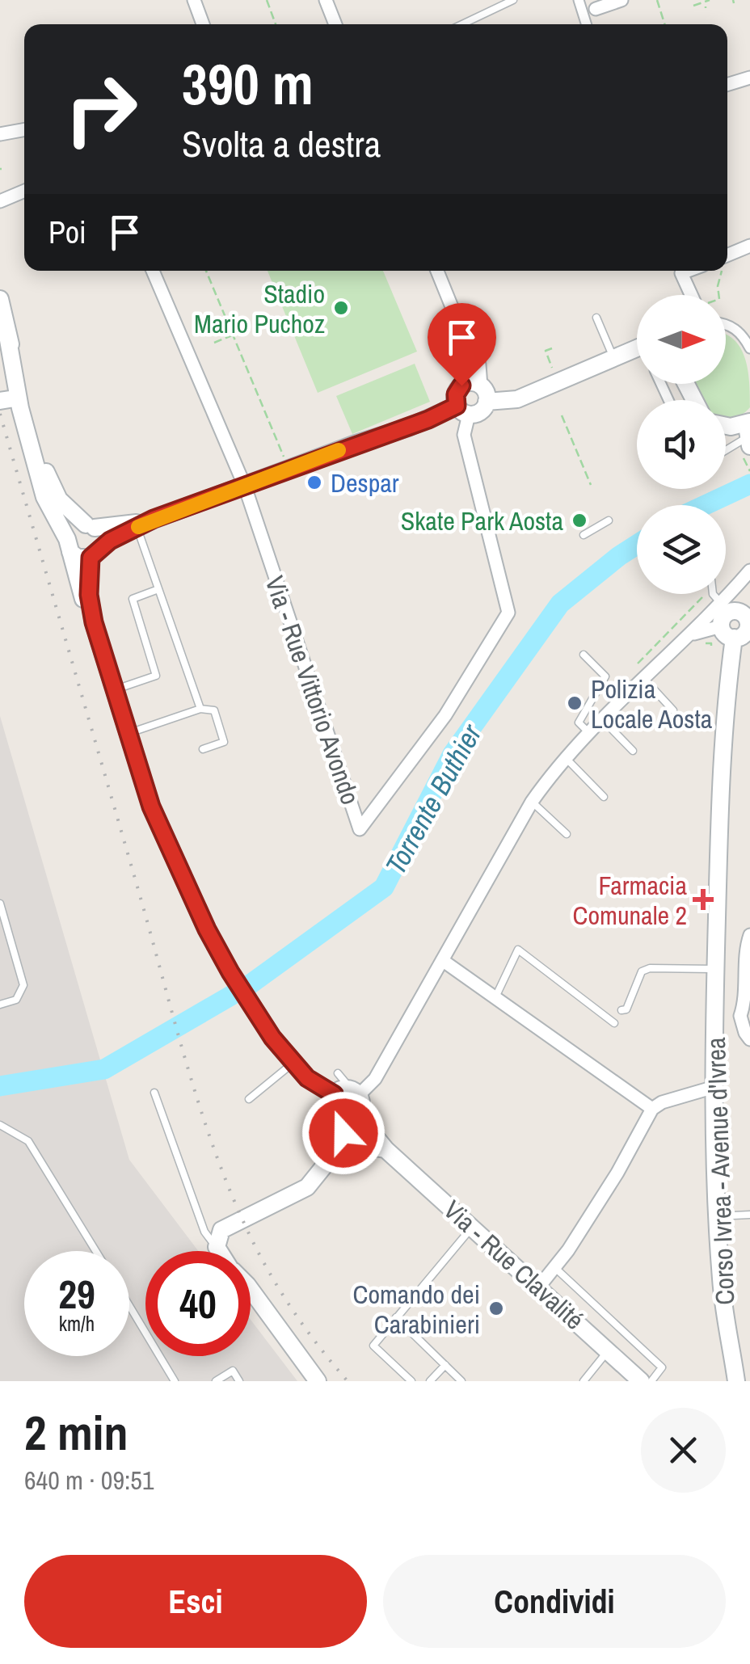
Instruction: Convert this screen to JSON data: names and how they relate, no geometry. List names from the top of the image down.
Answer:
{
  "streets": {
    "street": ["Via - Rue Vittorio Avondo", "Corso Ivrea - Avenue d'Ivrea", "Via - Rue Clavalité"]
  },
  "water": ["Torrente Buthier"],
  "places": {
    "other": [
      "Stadio Mario Puchoz",
      "Despar",
      "Skate Park Aosta",
      "Polizia Locale Aosta",
      "Comando dei Carabinieri"
    ],
    "health": ["Farmacia Comunale 2"]
  },
  "north": "right",
  "page": {
    "turn": ["390 m", "Svolta a destra"],
    "then": "Poi",
    "speed": "29 km/h",
    "limit": "40",
    "heading": ["2 min", "640 m · 09:51"],
    "buttons": ["Esci", "Condividi"]
  }
}
